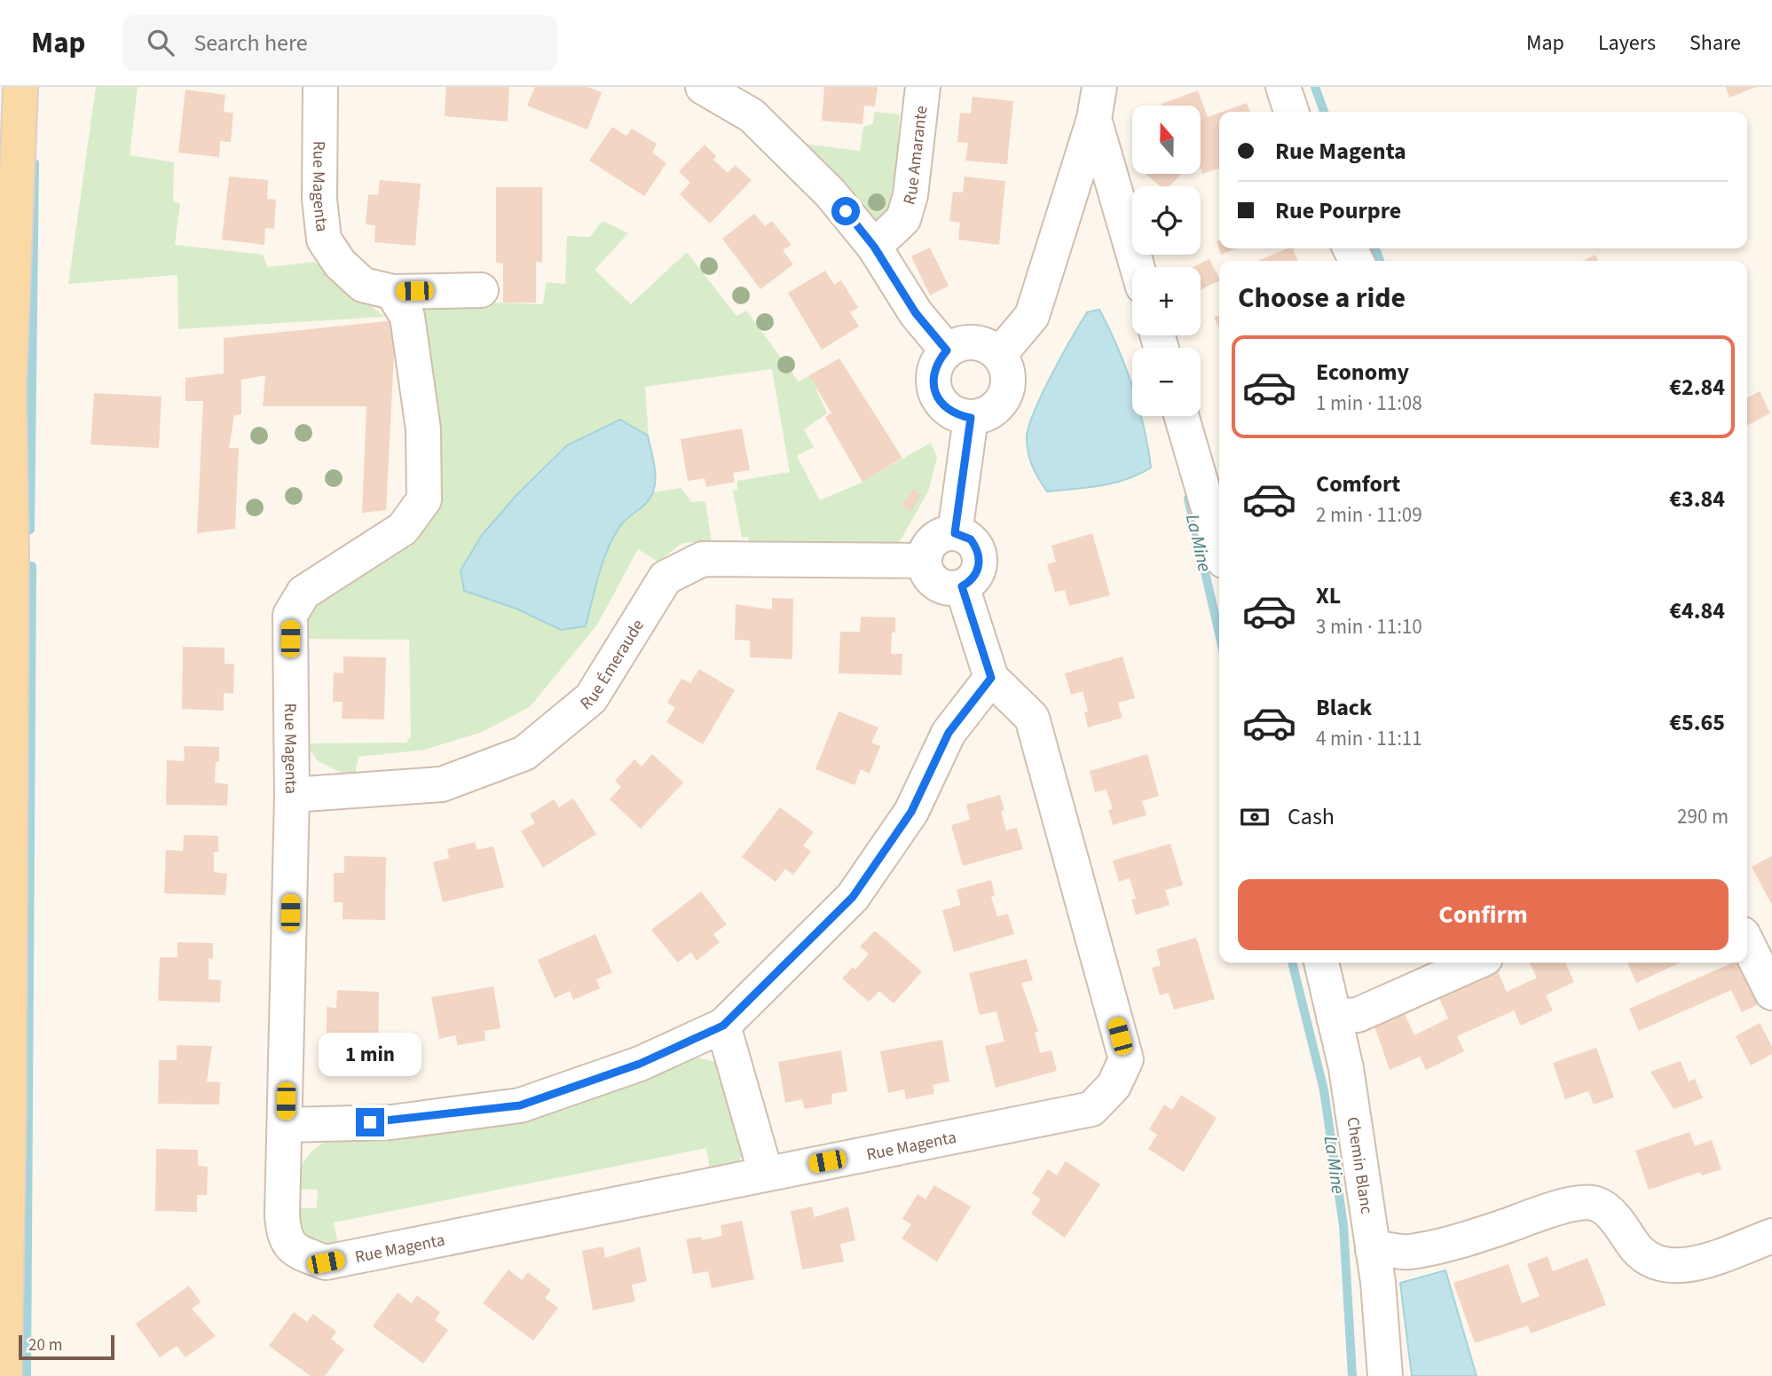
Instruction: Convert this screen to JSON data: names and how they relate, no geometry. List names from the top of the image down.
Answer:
{
  "streets": {
    "street": [
      "Rue Amarante",
      "Rue Magenta",
      "Rue Émeraude",
      "Chemin Blanc"
    ]
  },
  "crossings": [
    ["Rue Magenta", "Rue Émeraude"]
  ],
  "water": ["La Mine"],
  "scale_bar": "20 m",
  "north": "top",
  "page": {
    "header": "Map",
    "search": "Search here",
    "nav": ["Map", "Layers", "Share"],
    "map_buttons": ["+", "−"],
    "banner": ["Rue Magenta", "Rue Pourpre"],
    "heading": "Choose a ride",
    "list": [
      {
        "name": "Economy",
        "note": "1 min · 11:08",
        "value": "€2.84"
      },
      {
        "name": "Comfort",
        "note": "2 min · 11:09",
        "value": "€3.84"
      },
      {
        "name": "XL",
        "note": "3 min · 11:10",
        "value": "€4.84"
      },
      {
        "name": "Black",
        "note": "4 min · 11:11",
        "value": "€5.65"
      }
    ],
    "pay": ["Cash", "290 m"],
    "buttons": "Confirm",
    "bubble": "1 min",
    "scale": "20 m"
  }
}
